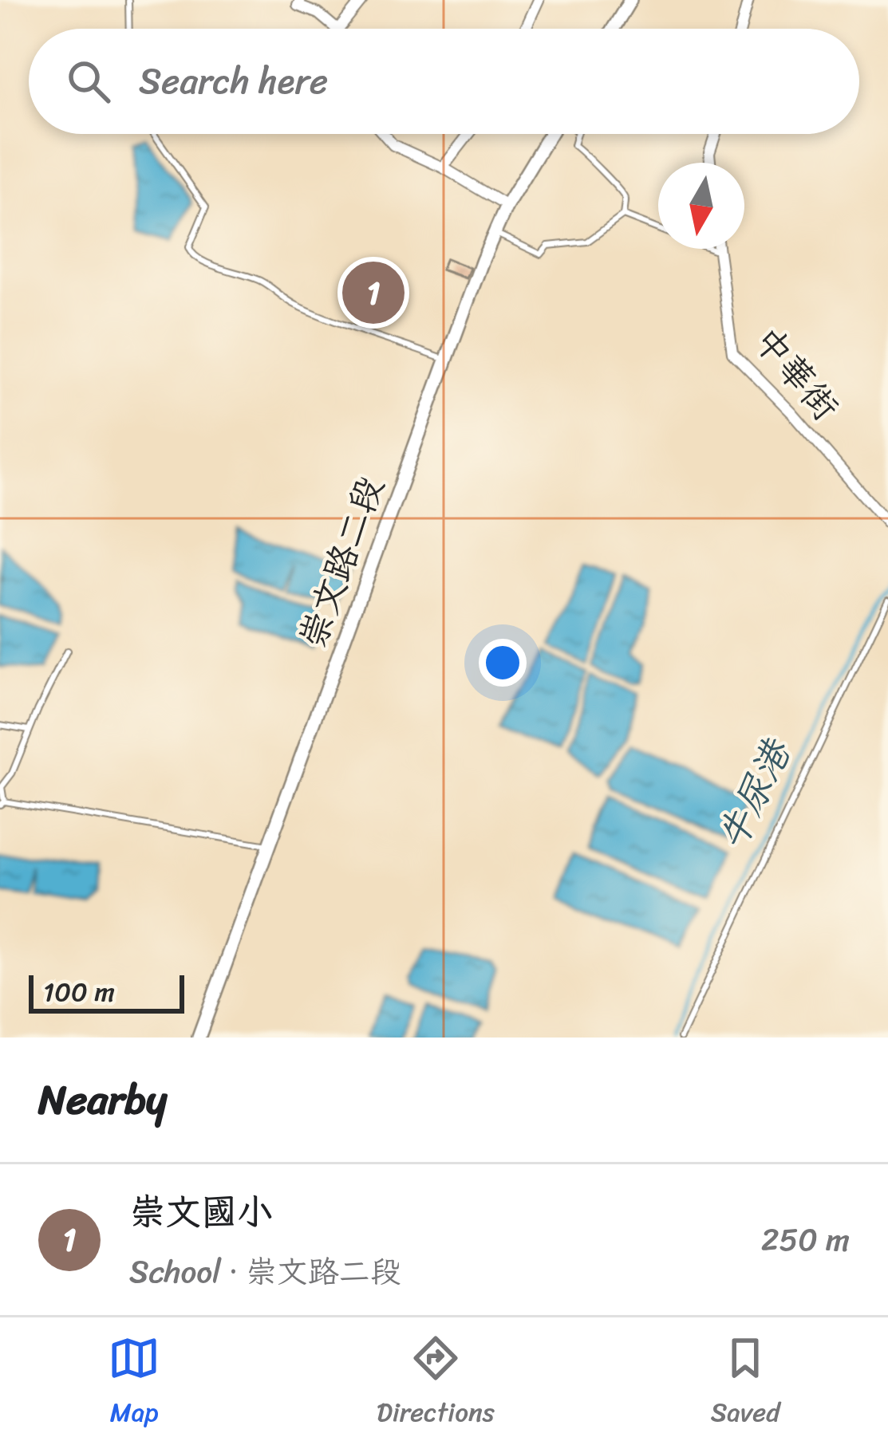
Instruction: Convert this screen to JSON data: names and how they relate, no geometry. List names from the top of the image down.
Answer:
{
  "streets": {
    "street": ["中華街", "崇文路二段"]
  },
  "water": ["牛尿港"],
  "scale_bar": "100 m",
  "north": "bottom",
  "page": {
    "search": "Search here",
    "pins": "1",
    "scale": "100 m",
    "heading": "Nearby",
    "list": [
      {
        "mark": "1",
        "name": "崇文國小",
        "note": "School · 崇文路二段",
        "value": "250 m"
      }
    ],
    "nav": ["Map", "Directions", "Saved"]
  }
}
